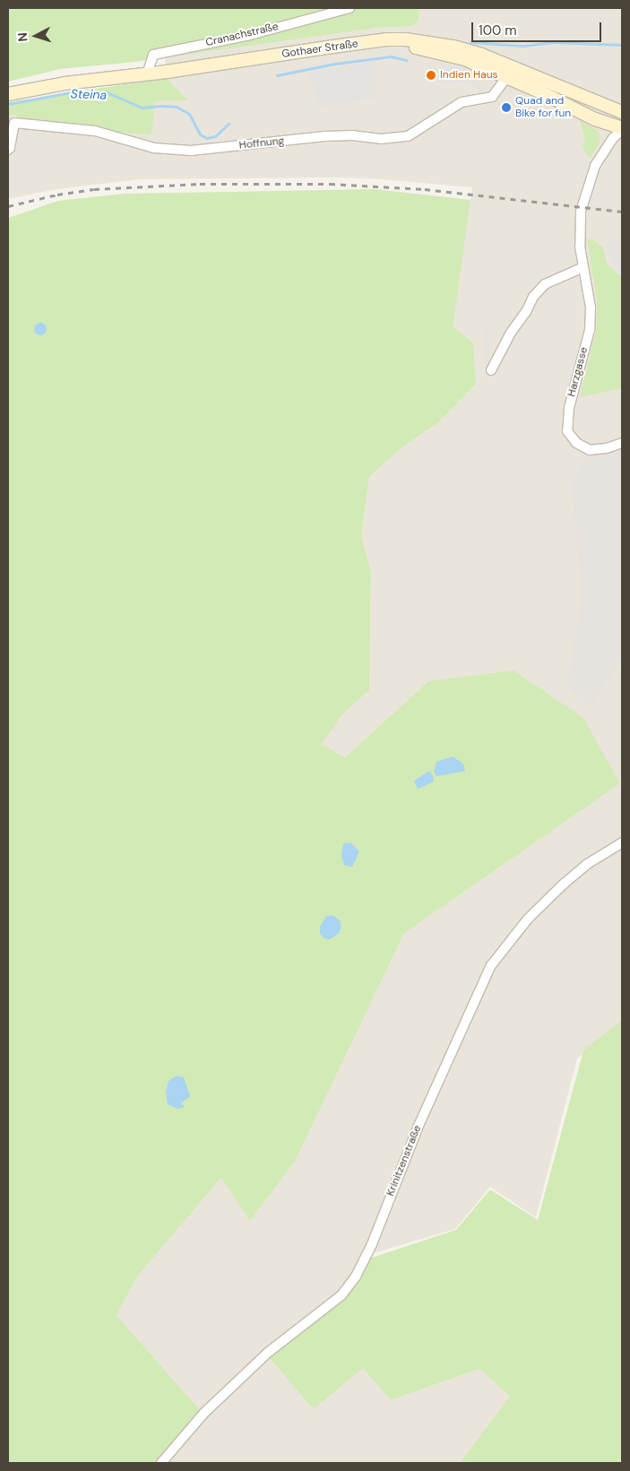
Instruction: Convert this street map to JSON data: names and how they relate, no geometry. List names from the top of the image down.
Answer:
{
  "streets": {
    "main road": ["Gothaer Straße"],
    "street": [
      "Cranachstraße",
      "Hoffnung",
      "Harzgasse",
      "Krinitzenstraße"
    ]
  },
  "crossings": [
    ["Cranachstraße", "Gothaer Straße"],
    ["Gothaer Straße", "Hoffnung"]
  ],
  "water": ["Steina"],
  "places": ["Indien Haus", "Quad and Bike for fun"],
  "scale_bar": "100 m",
  "north": "left"
}
